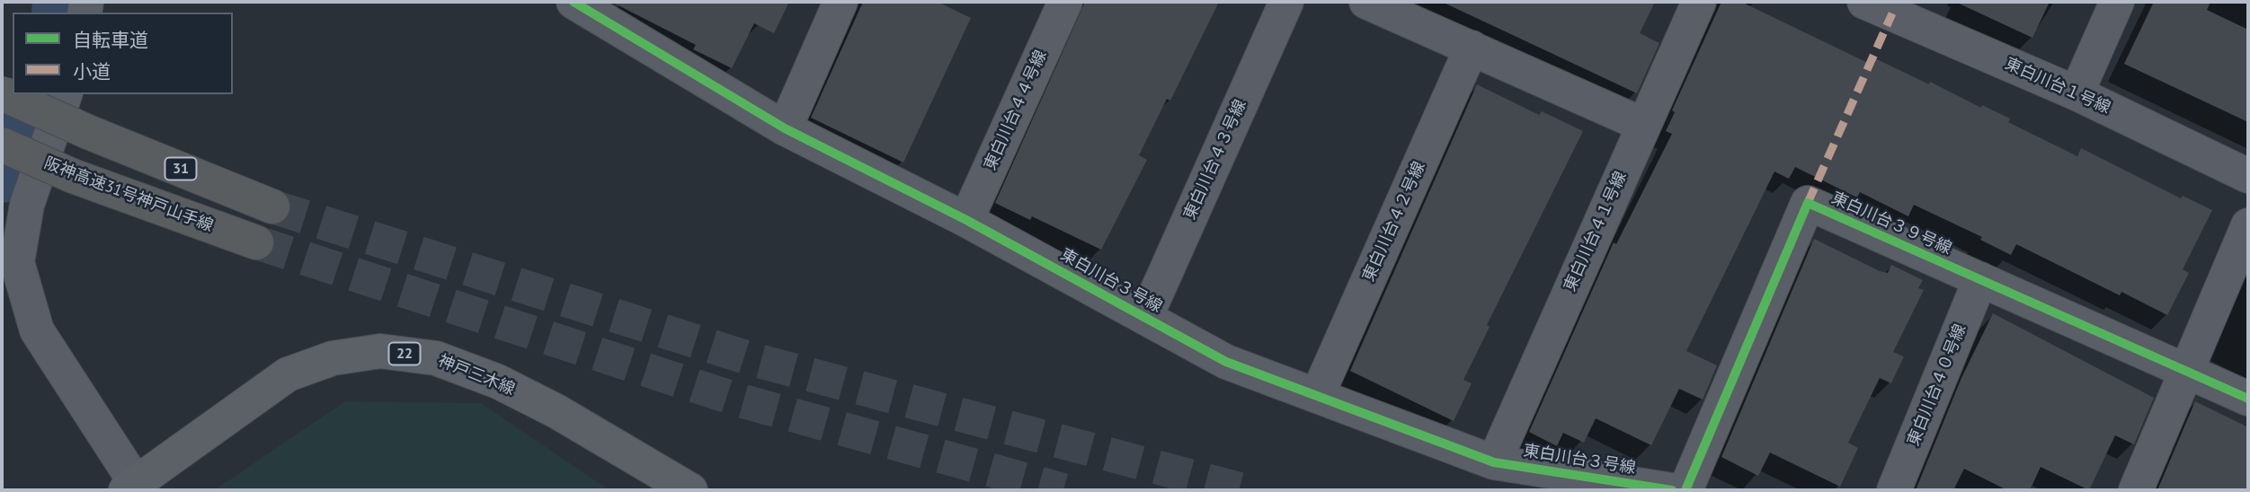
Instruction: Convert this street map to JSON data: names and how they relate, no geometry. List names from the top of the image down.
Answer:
{
  "streets": {
    "highway": ["31", "阪神高速31号神戸山手線"],
    "main road": ["22", "神戸三木線"],
    "street": [
      "東白川台１号線",
      "東白川台４４号線",
      "東白川台４３号線",
      "東白川台４２号線",
      "東白川台３９号線",
      "東白川台４１号線",
      "東白川台３号線",
      "東白川台４０号線"
    ]
  },
  "crossings": [
    ["東白川台４４号線", "東白川台３号線"],
    ["東白川台４３号線", "東白川台３号線"],
    ["東白川台４２号線", "東白川台３号線"],
    ["東白川台３９号線", "東白川台４０号線"],
    ["東白川台４１号線", "東白川台３号線"]
  ],
  "legend": ["自転車道", "小道"]
}
